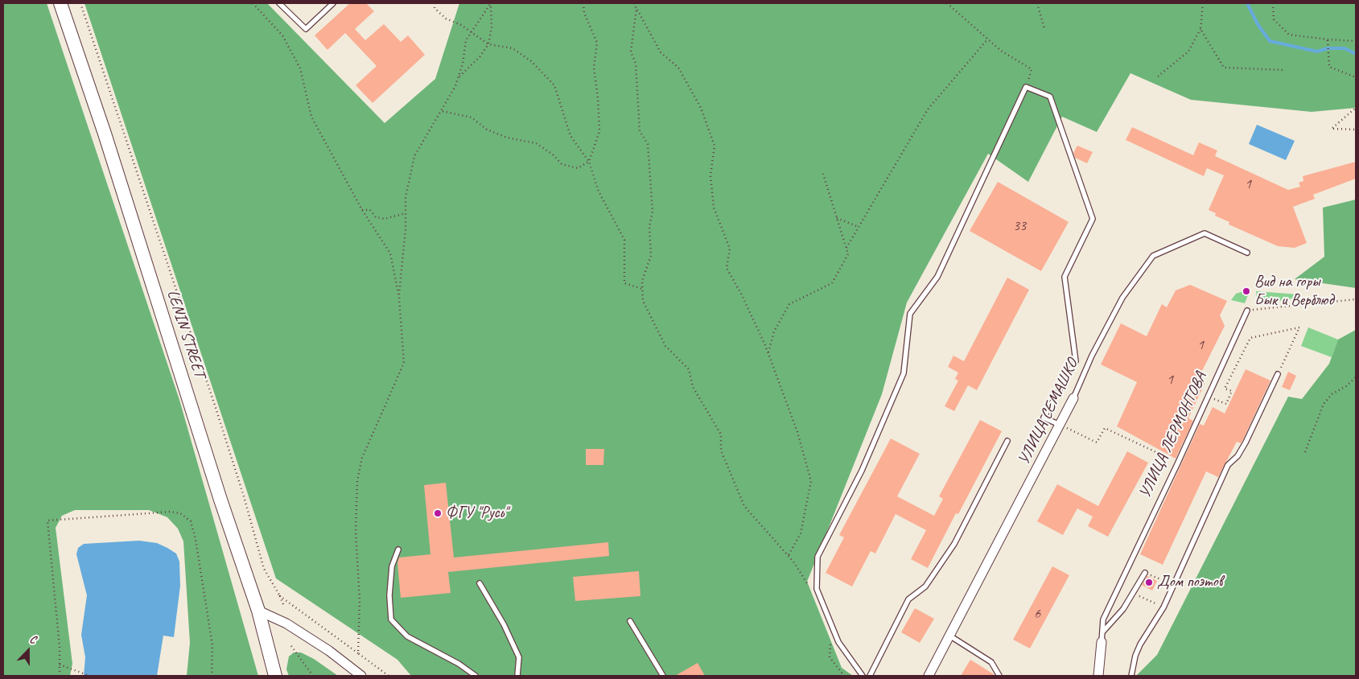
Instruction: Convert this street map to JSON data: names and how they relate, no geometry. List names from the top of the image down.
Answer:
{
  "streets": {
    "main road": ["LENIN STREET"],
    "street": ["УЛИЦА СЕМАШКО", "УЛИЦА ЛЕРМОНТОВА"]
  },
  "places": ["Вид на горы Бык и Верблюд", "ФГУ \"Русь\"", "Дом поэтов"],
  "house_numbers": [
    "1",
    "33",
    "1",
    "1",
    "6"
  ],
  "north": "top"
}
